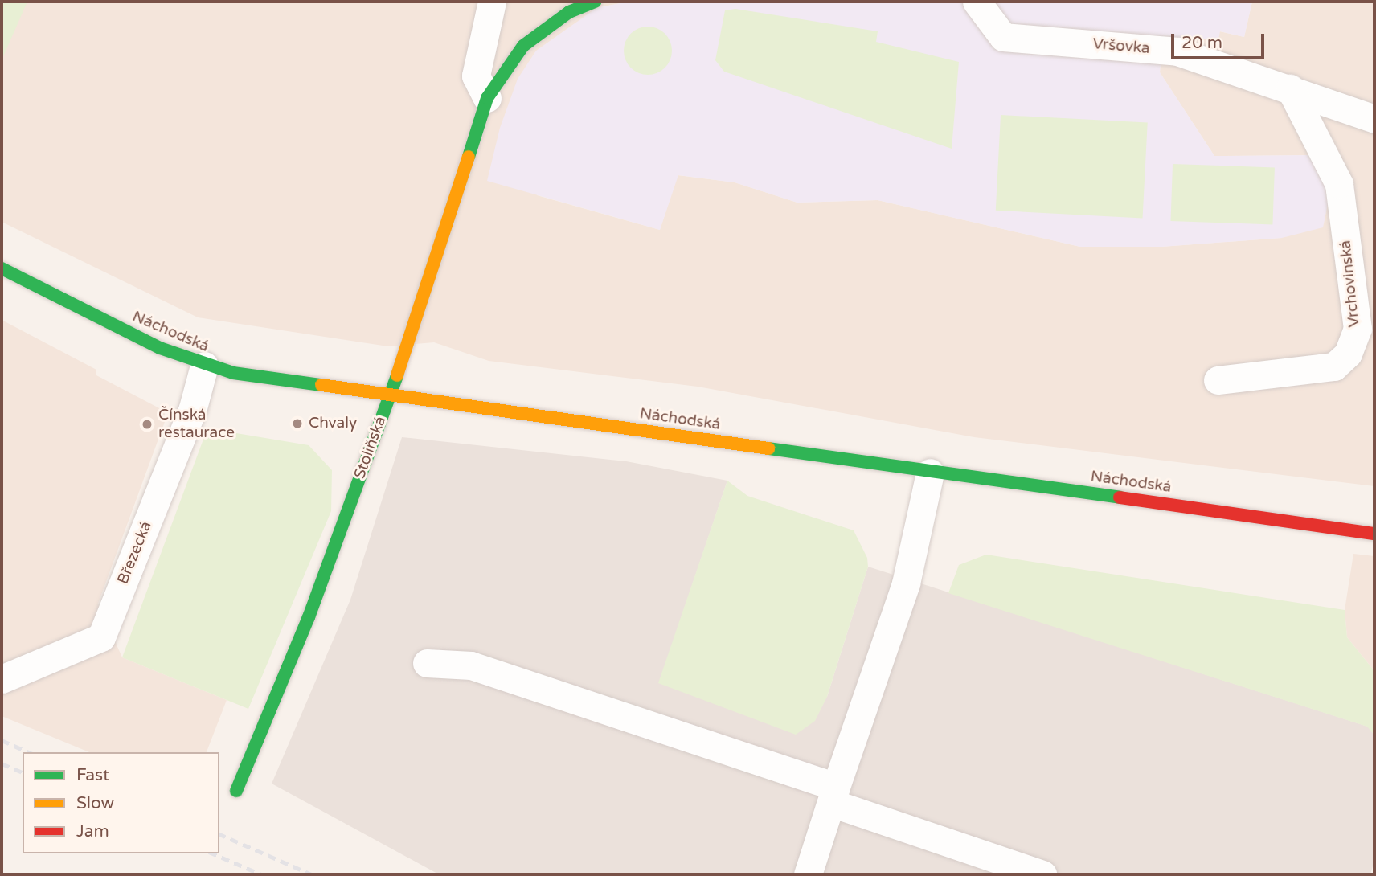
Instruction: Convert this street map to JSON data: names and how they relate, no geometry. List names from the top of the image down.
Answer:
{
  "streets": {
    "main road": ["Náchodská", "Stoliňská"],
    "street": ["Vršovka", "Vrchovinská", "Březecká"]
  },
  "crossings": [
    ["Vršovka", "Vrchovinská"],
    ["Náchodská", "Stoliňská"],
    ["Náchodská", "Březecká"]
  ],
  "places": ["Chvaly", "Čínská restaurace"],
  "legend": ["Fast", "Slow", "Jam"],
  "scale_bar": "20 m"
}
